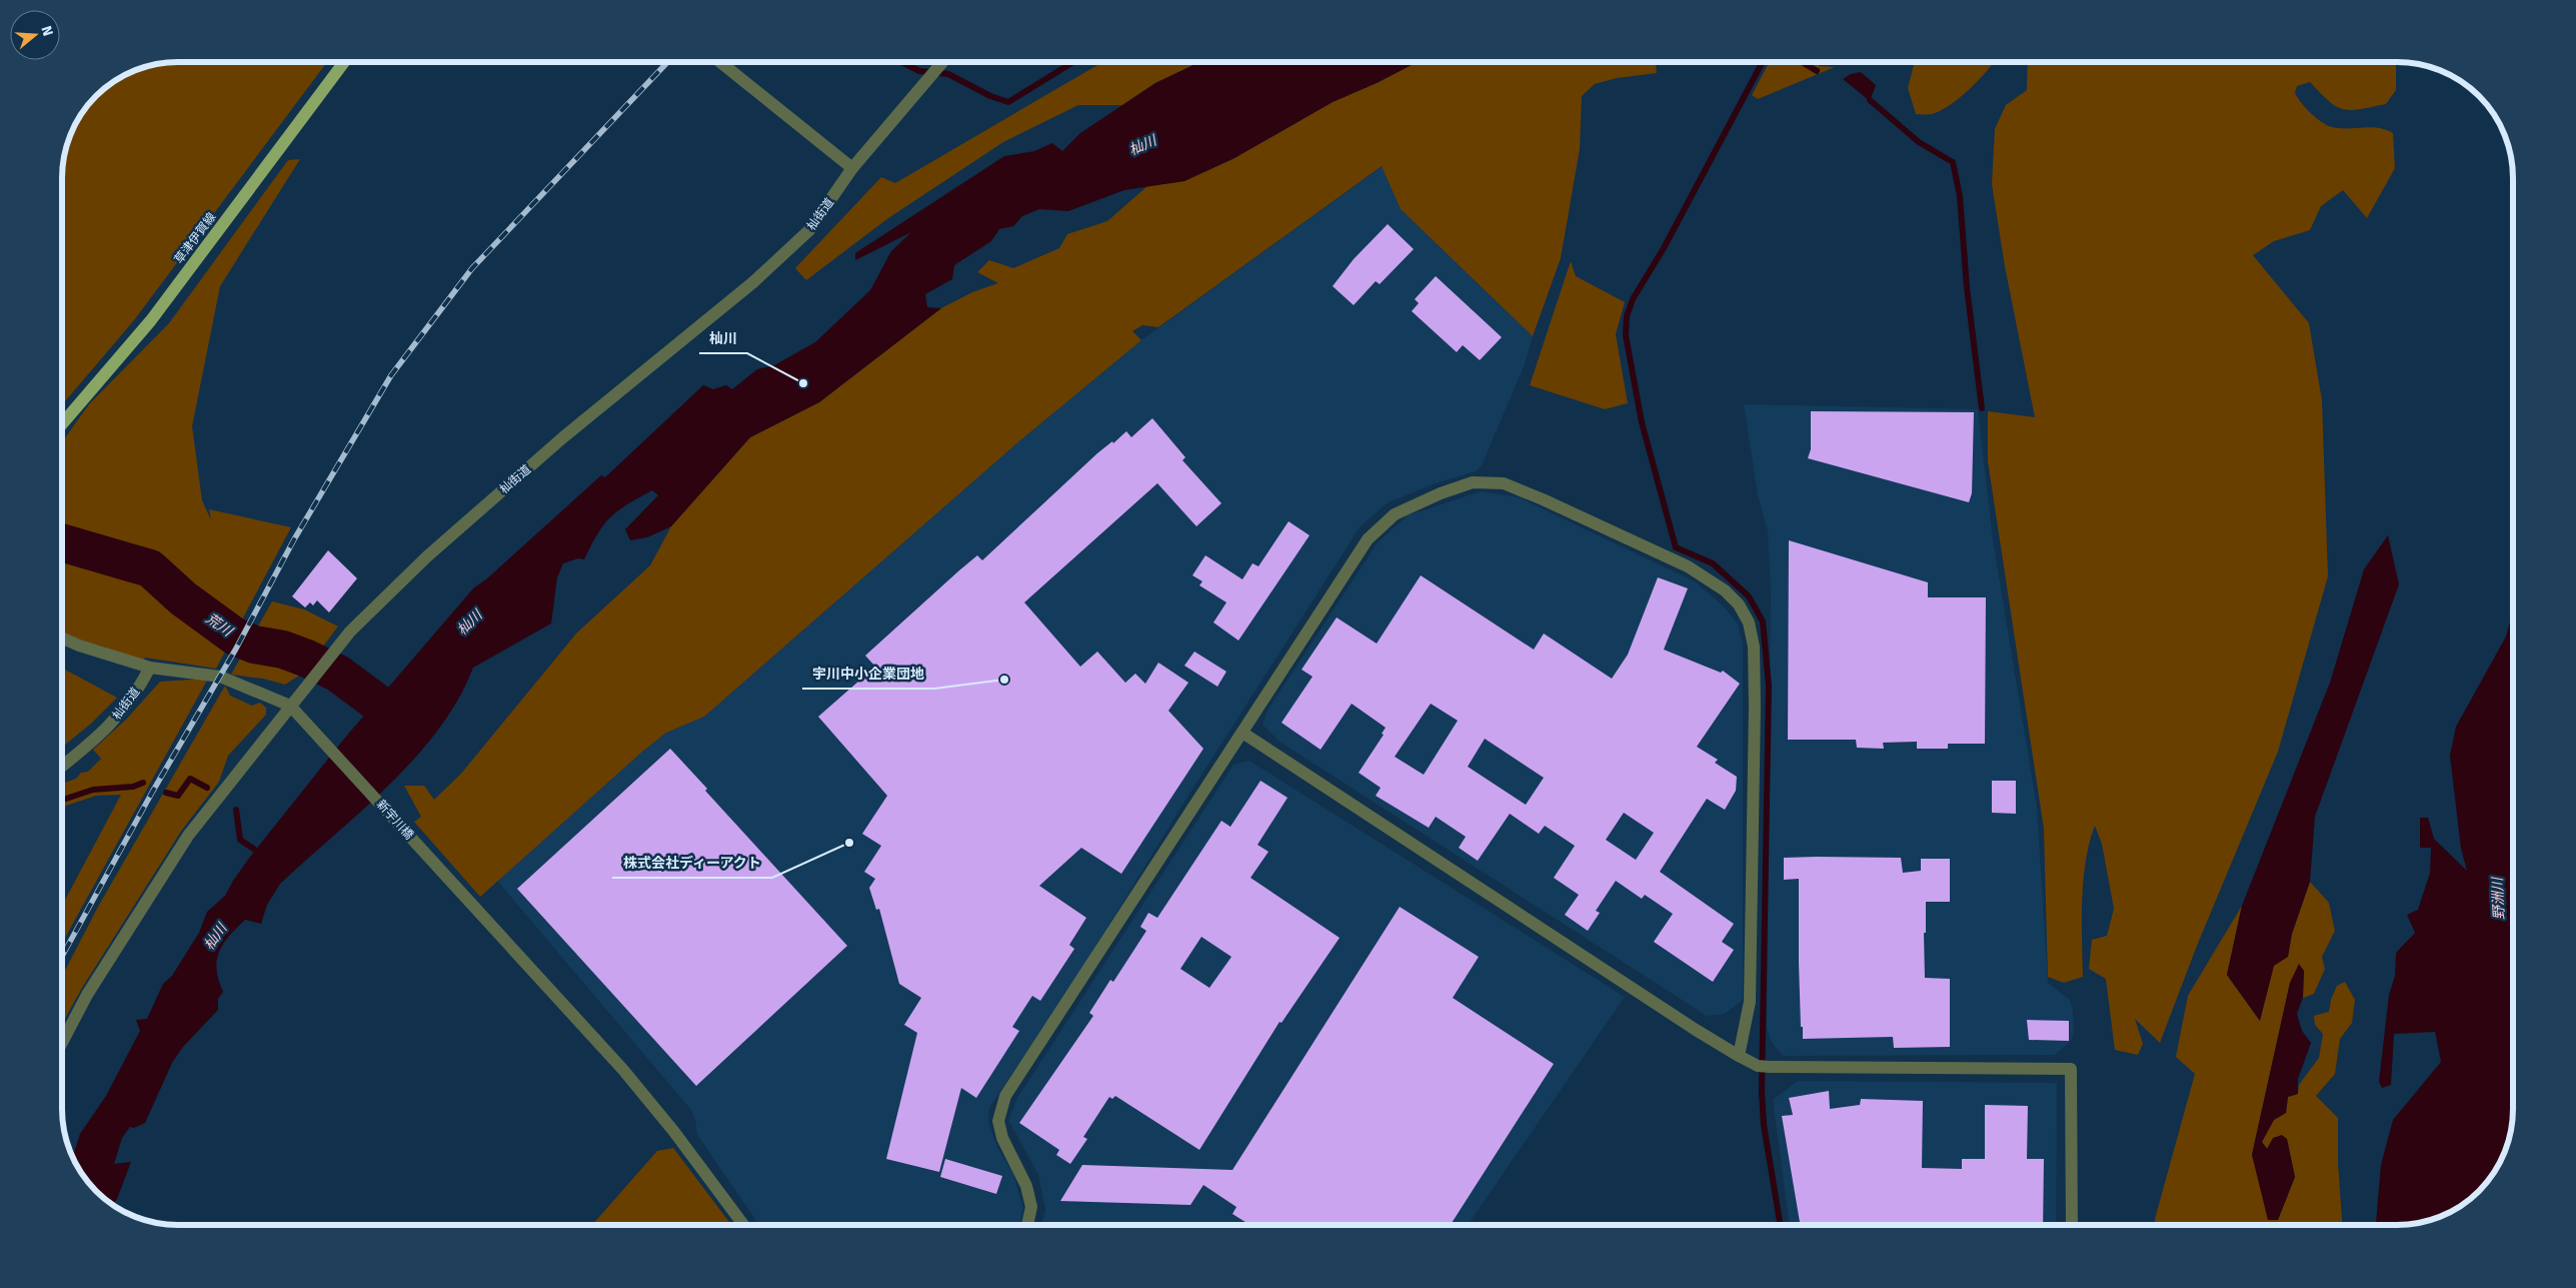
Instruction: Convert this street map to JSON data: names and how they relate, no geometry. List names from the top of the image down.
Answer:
{
  "streets": {
    "main road": ["草津伊賀線"],
    "street": ["杣街道", "新宇川橋"]
  },
  "crossings": [
    ["杣街道", "新宇川橋"]
  ],
  "water": ["杣川", "荒川", "野洲川"],
  "places": ["杣川", "宇川中小企業団地", "株式会社ディーアクト"],
  "north": "right"
}
